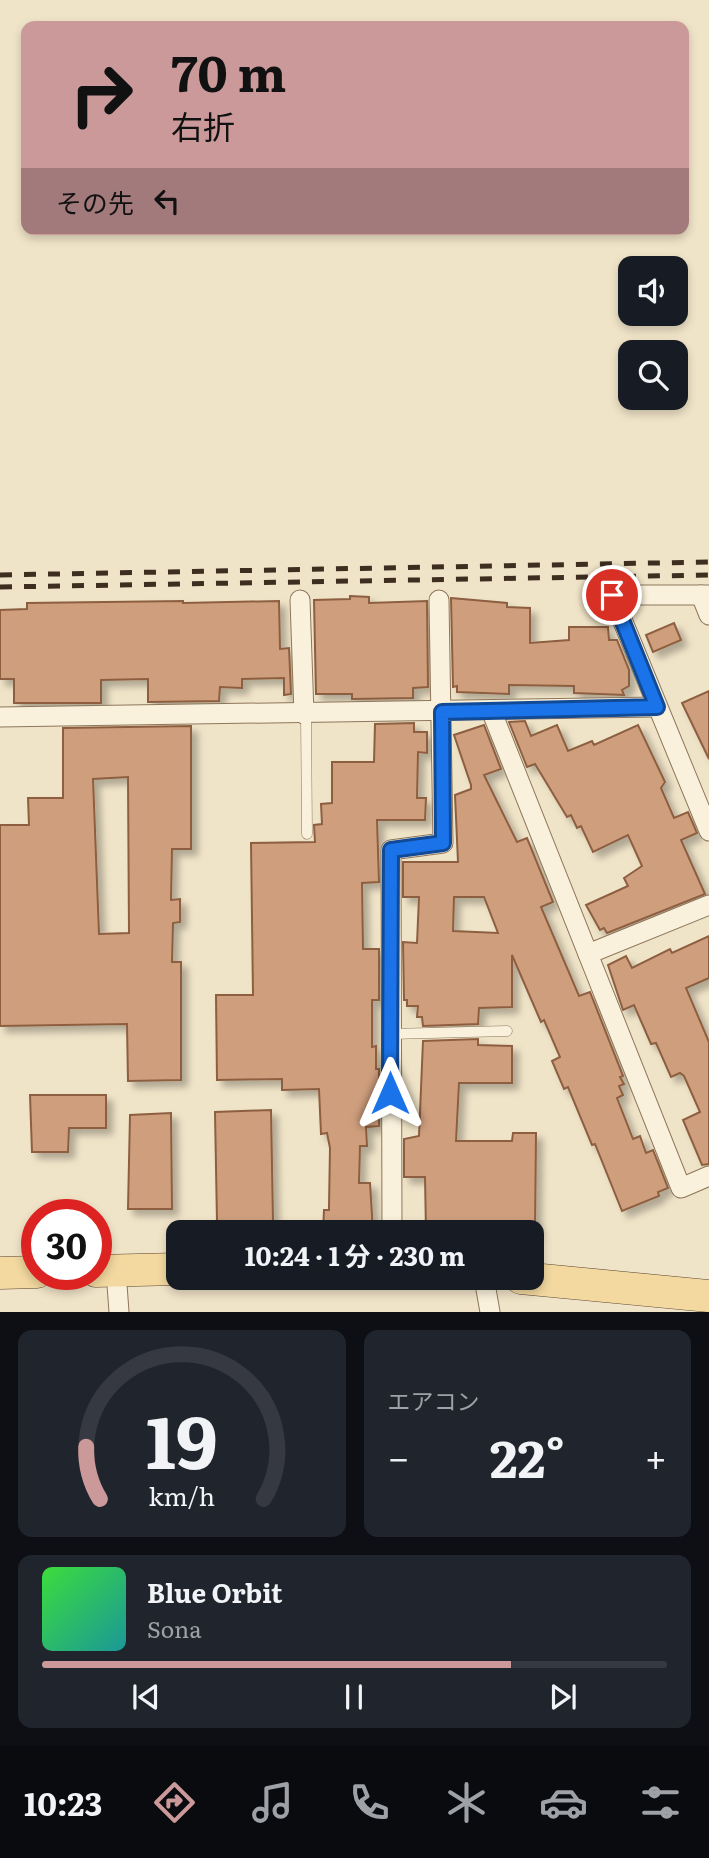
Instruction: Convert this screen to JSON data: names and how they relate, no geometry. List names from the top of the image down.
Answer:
{
  "page": {
    "turn": ["70 m", "右折"],
    "then": "その先",
    "limit": "30",
    "trip": "10:24 · 1 分 · 230 m",
    "tile": "エアコン",
    "heat": ["−", "22°", "+"],
    "song": ["Blue Orbit", "Sona"],
    "tabs": "10:23",
    "gauge": ["19", "km/h"]
  }
}
